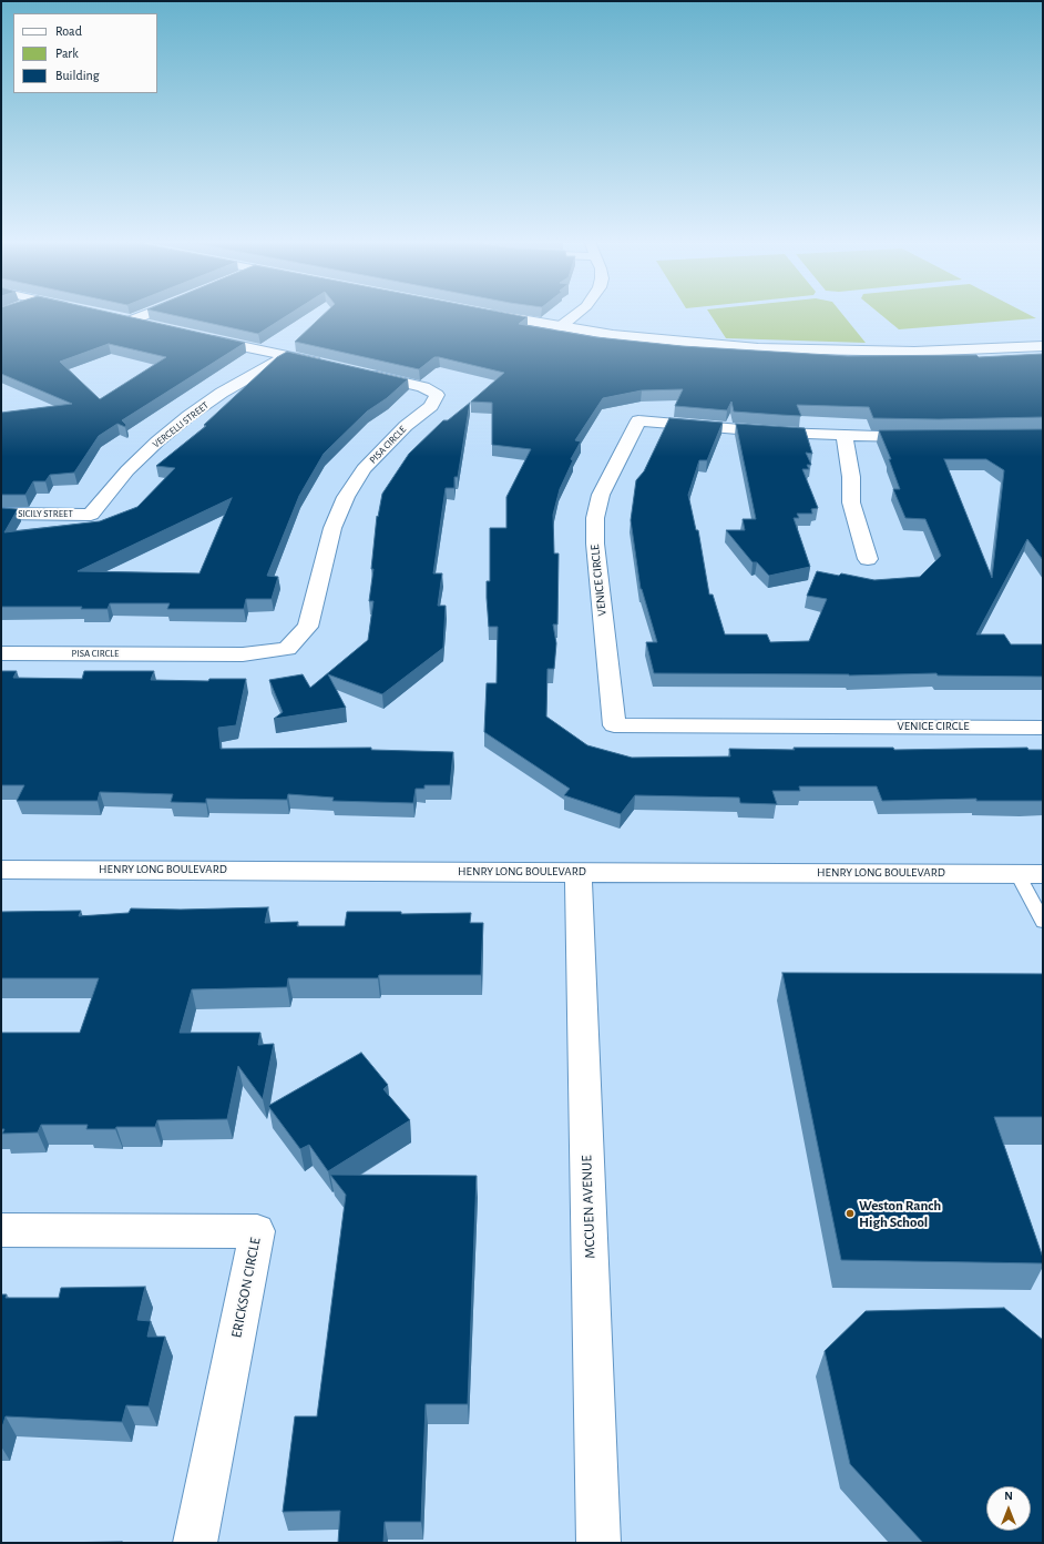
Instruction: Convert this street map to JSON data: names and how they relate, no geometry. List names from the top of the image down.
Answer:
{
  "streets": {
    "street": [
      "VERCELLI STREET",
      "PISA CIRCLE",
      "SICILY STREET",
      "VENICE CIRCLE",
      "HENRY LONG BOULEVARD",
      "MCCUEN AVENUE",
      "ERICKSON CIRCLE"
    ]
  },
  "crossings": [
    ["VERCELLI STREET", "SICILY STREET"],
    ["HENRY LONG BOULEVARD", "MCCUEN AVENUE"]
  ],
  "places": ["Weston Ranch High School"],
  "legend": ["Road", "Park", "Building"],
  "north": "top"
}
